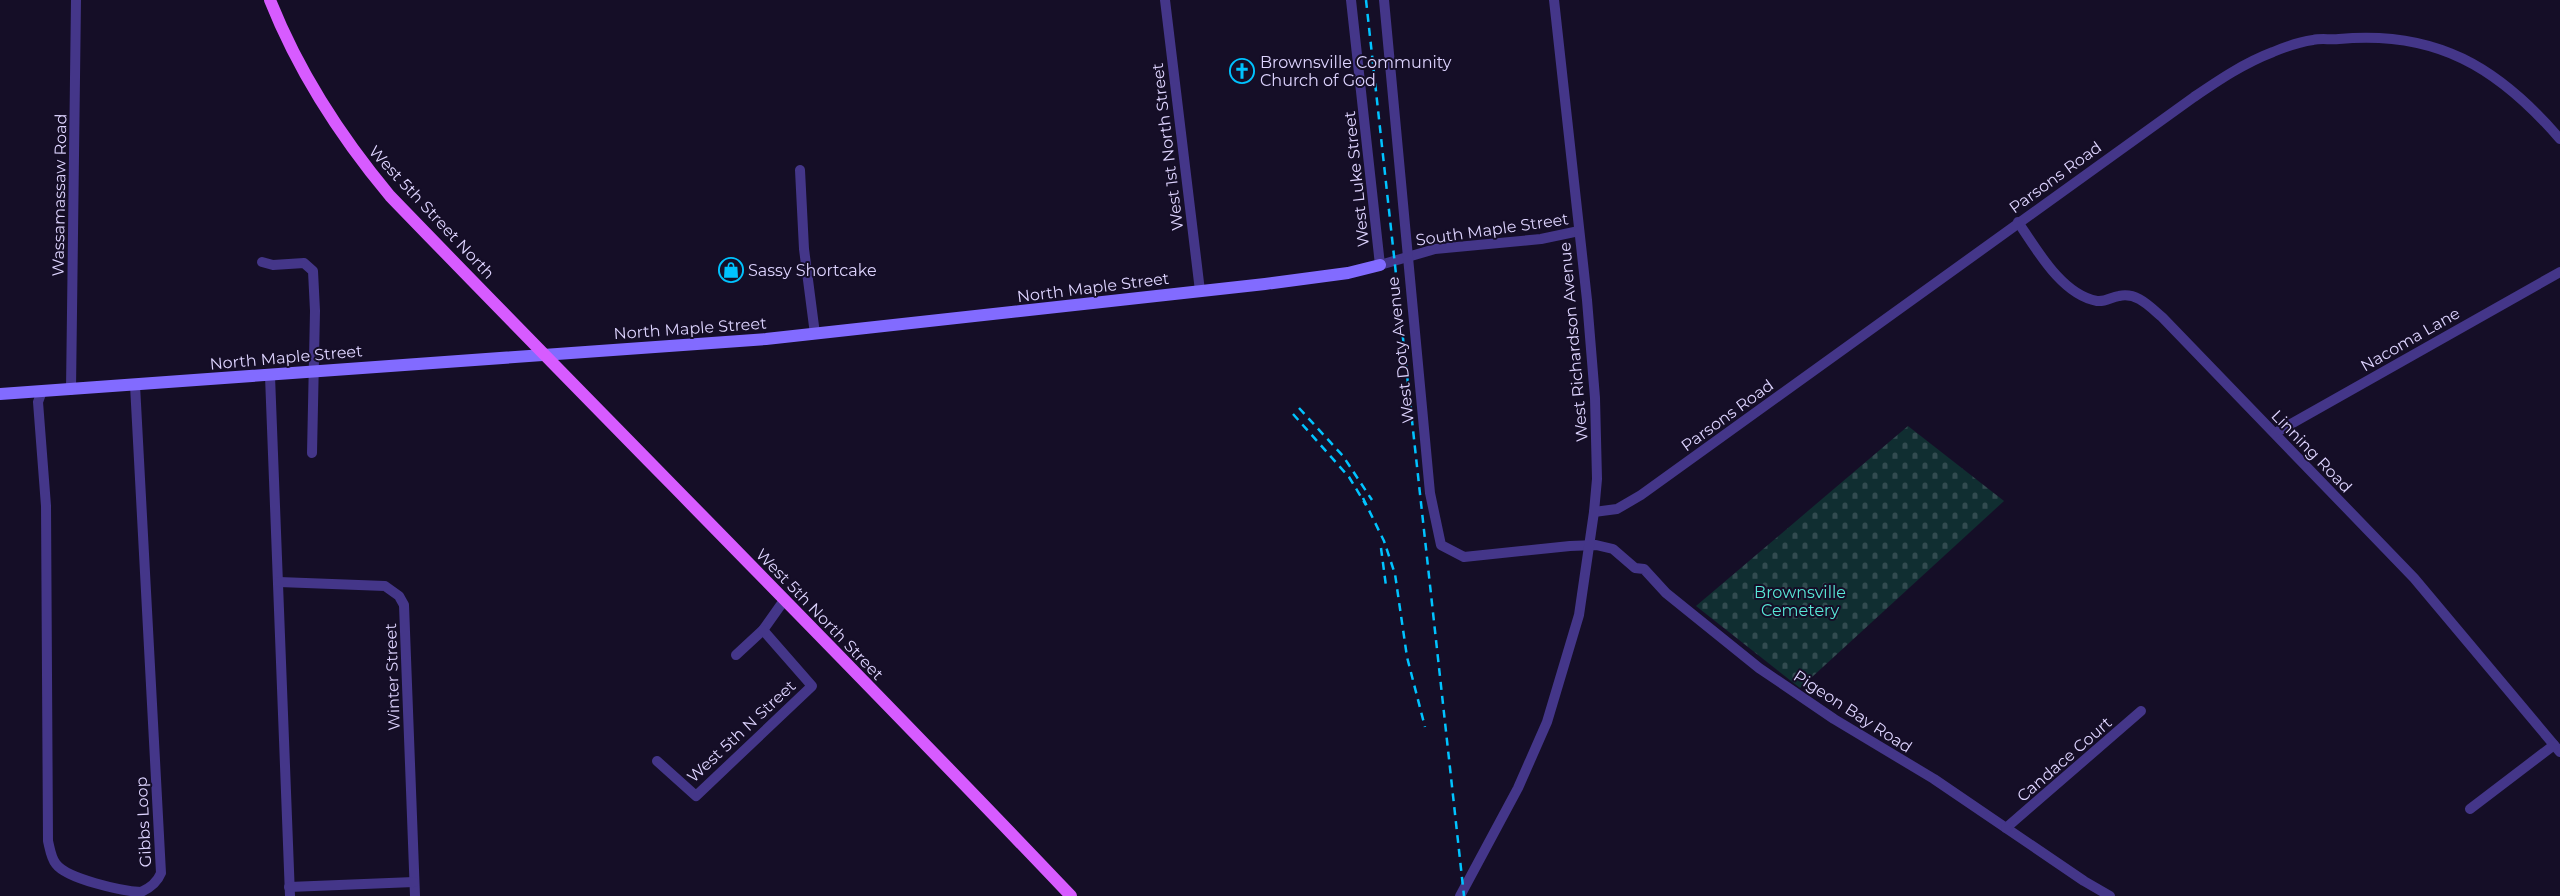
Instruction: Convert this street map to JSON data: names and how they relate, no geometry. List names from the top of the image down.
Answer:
{
  "streets": {
    "main road": ["West 5th Street North", "West 5th North Street"],
    "street": [
      "West 1st North Street",
      "Parsons Road",
      "West Luke Street",
      "Wassamassaw Road",
      "South Maple Street",
      "North Maple Street",
      "Nacoma Lane",
      "West Richardson Avenue",
      "West Doty Avenue",
      "Linning Road",
      "Winter Street",
      "Pigeon Bay Road",
      "West 5th N Street",
      "Candace Court",
      "Gibbs Loop"
    ]
  },
  "crossings": [
    ["West 1st North Street", "North Maple Street"],
    ["Parsons Road", "West Richardson Avenue"],
    ["Parsons Road", "Linning Road"],
    ["West Luke Street", "South Maple Street"],
    ["West Luke Street", "North Maple Street"],
    ["Wassamassaw Road", "North Maple Street"],
    ["West 5th Street North", "North Maple Street"],
    ["West 5th Street North", "West 5th North Street"],
    ["South Maple Street", "North Maple Street"],
    ["South Maple Street", "West Richardson Avenue"],
    ["South Maple Street", "West Doty Avenue"],
    ["North Maple Street", "West 5th North Street"],
    ["North Maple Street", "Gibbs Loop"],
    ["Nacoma Lane", "Linning Road"],
    ["West Richardson Avenue", "West Doty Avenue"],
    ["West Richardson Avenue", "Pigeon Bay Road"],
    ["West Doty Avenue", "Pigeon Bay Road"],
    ["Pigeon Bay Road", "Candace Court"]
  ],
  "parks": ["Brownsville Cemetery"],
  "places": {
    "church": ["Brownsville Community Church of God"],
    "shop": ["Sassy Shortcake"]
  }
}
